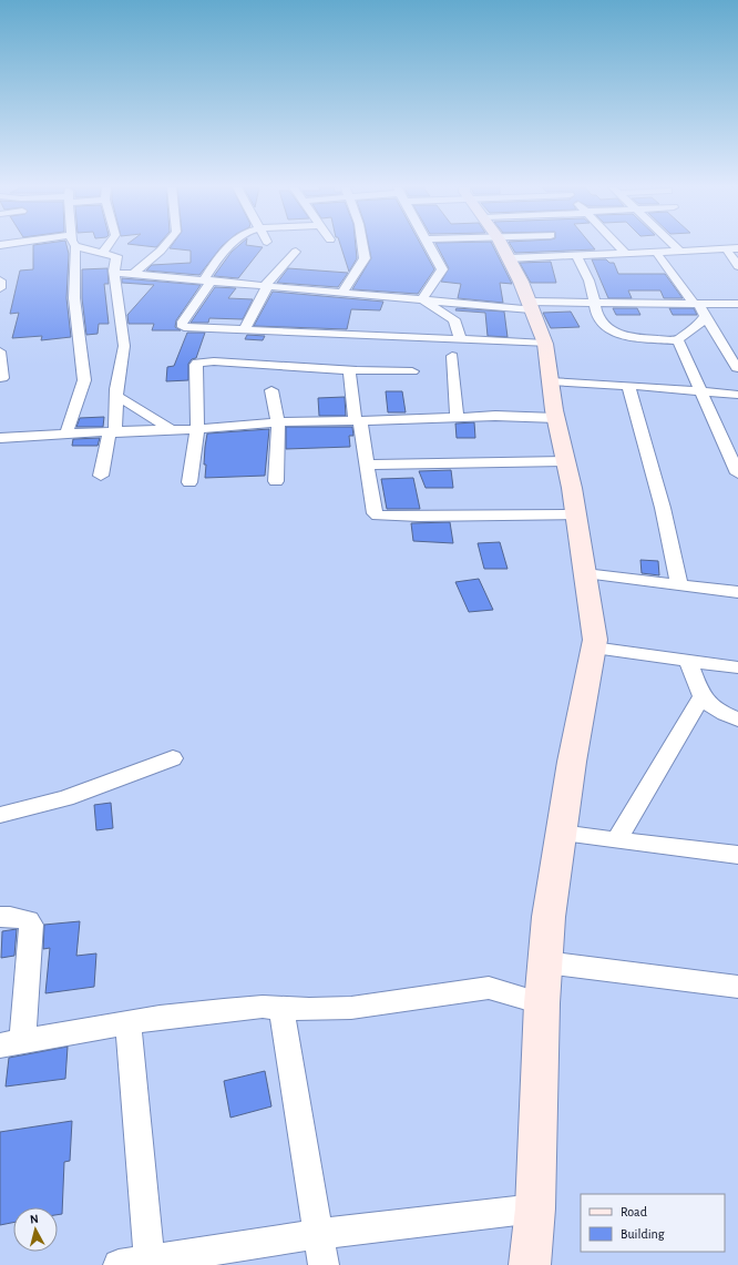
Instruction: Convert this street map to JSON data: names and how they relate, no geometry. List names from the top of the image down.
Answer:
{
  "legend": ["Road", "Building"],
  "north": "top"
}
